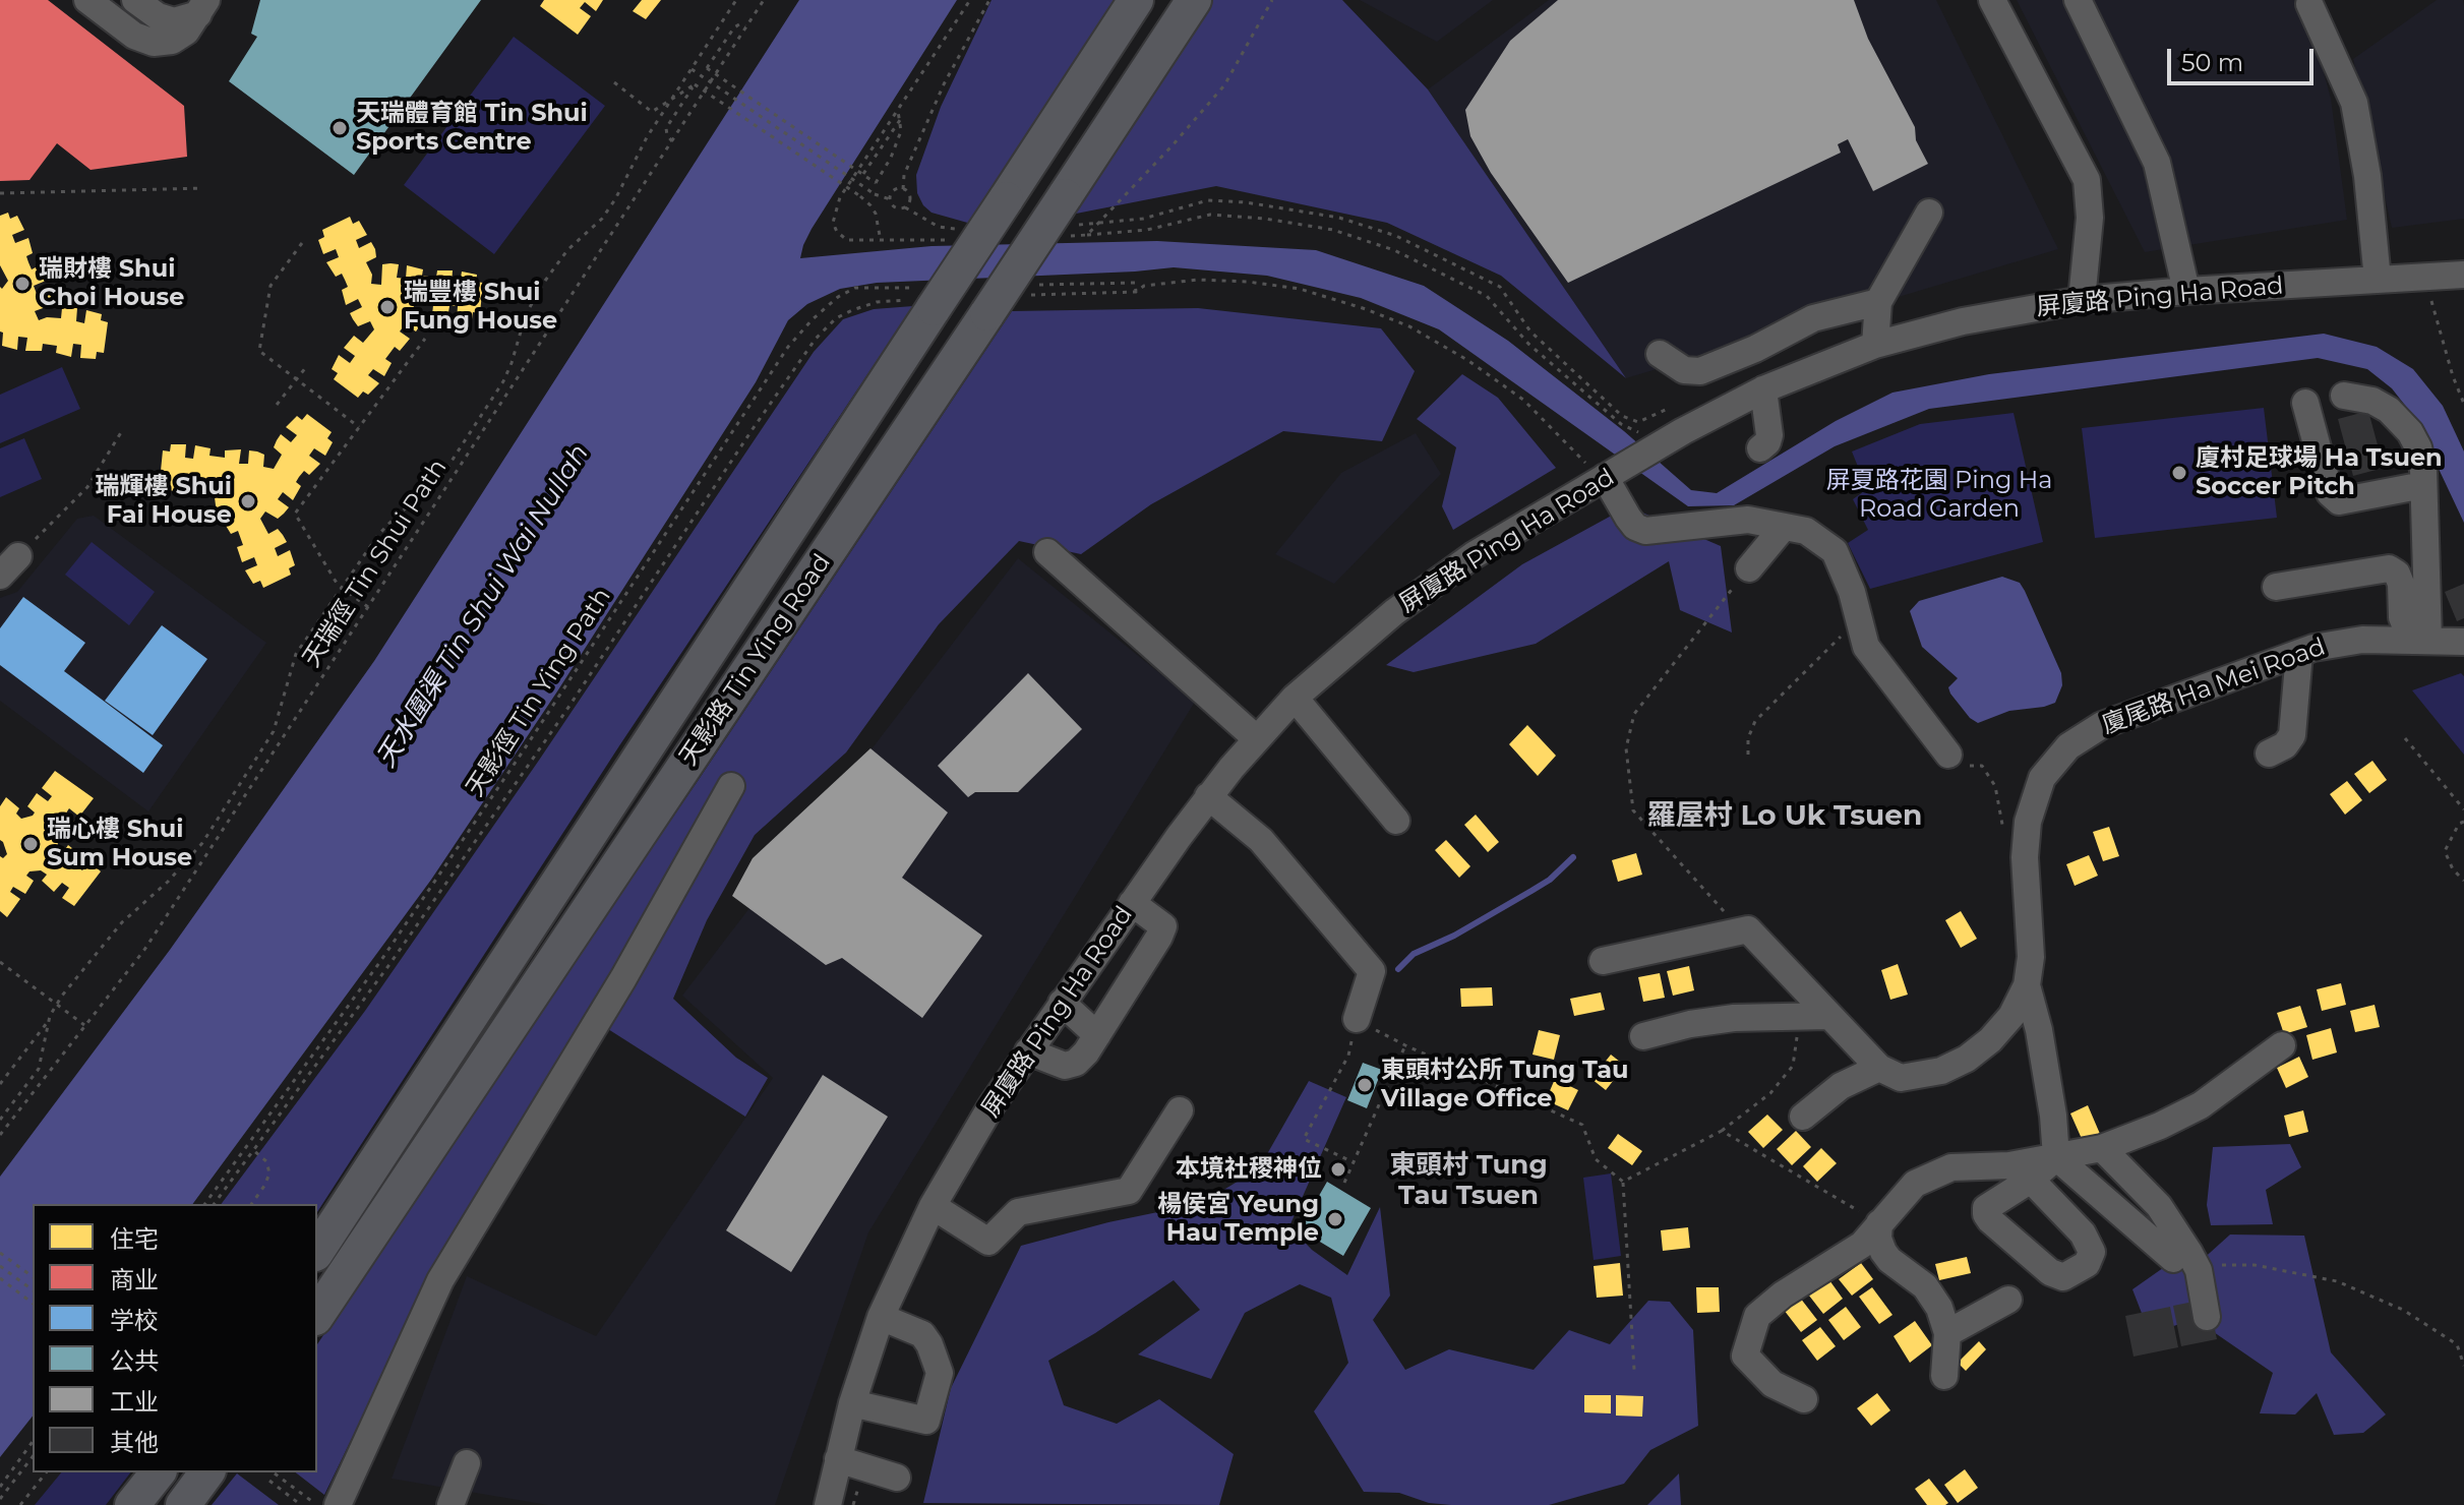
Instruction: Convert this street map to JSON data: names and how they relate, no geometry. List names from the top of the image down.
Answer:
{
  "streets": {
    "main road": ["天影路 Tin Ying Road"],
    "street": ["屏廈路 Ping Ha Road", "廈尾路 Ha Mei Road"],
    "path": ["天瑞徑 Tin Shui Path", "天影徑 Tin Ying Path"]
  },
  "crossings": [
    ["天影路 Tin Ying Road", "天影徑 Tin Ying Path"]
  ],
  "districts": ["羅屋村 Lo Uk Tsuen", "東頭村 Tung Tau Tsuen"],
  "water": ["天水圍渠 Tin Shui Wai Nullah"],
  "parks": ["屏夏路花園 Ping Ha Road Garden"],
  "places": [
    "天瑞體育館 Tin Shui Sports Centre",
    "瑞財樓 Shui Choi House",
    "瑞豐樓 Shui Fung House",
    "廈村足球場 Ha Tsuen Soccer Pitch",
    "瑞輝樓 Shui Fai House",
    "瑞心樓 Shui Sum House",
    "東頭村公所 Tung Tau Village Office",
    "本境社稷神位",
    "楊侯宮 Yeung Hau Temple"
  ],
  "legend": [
    "住宅",
    "商业",
    "学校",
    "公共",
    "工业",
    "其他"
  ],
  "scale_bar": "50 m"
}
